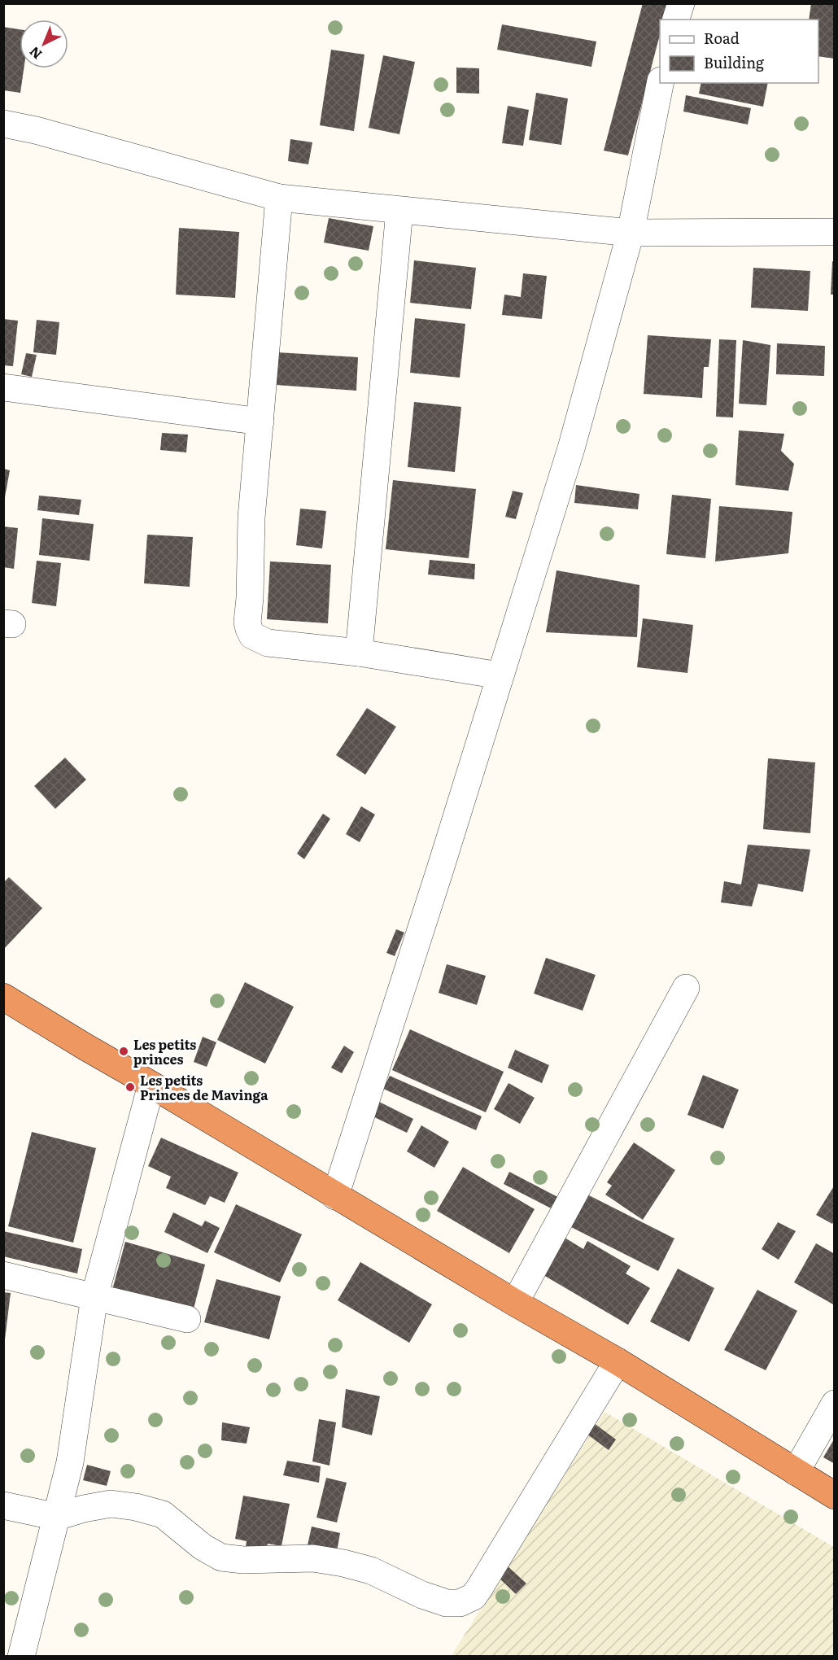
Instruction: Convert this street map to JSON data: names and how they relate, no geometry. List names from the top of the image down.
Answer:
{
  "places": ["Les petits princes", "Les petits Princes de Mavinga"],
  "legend": ["Road", "Building"],
  "north": "bottom left"
}
